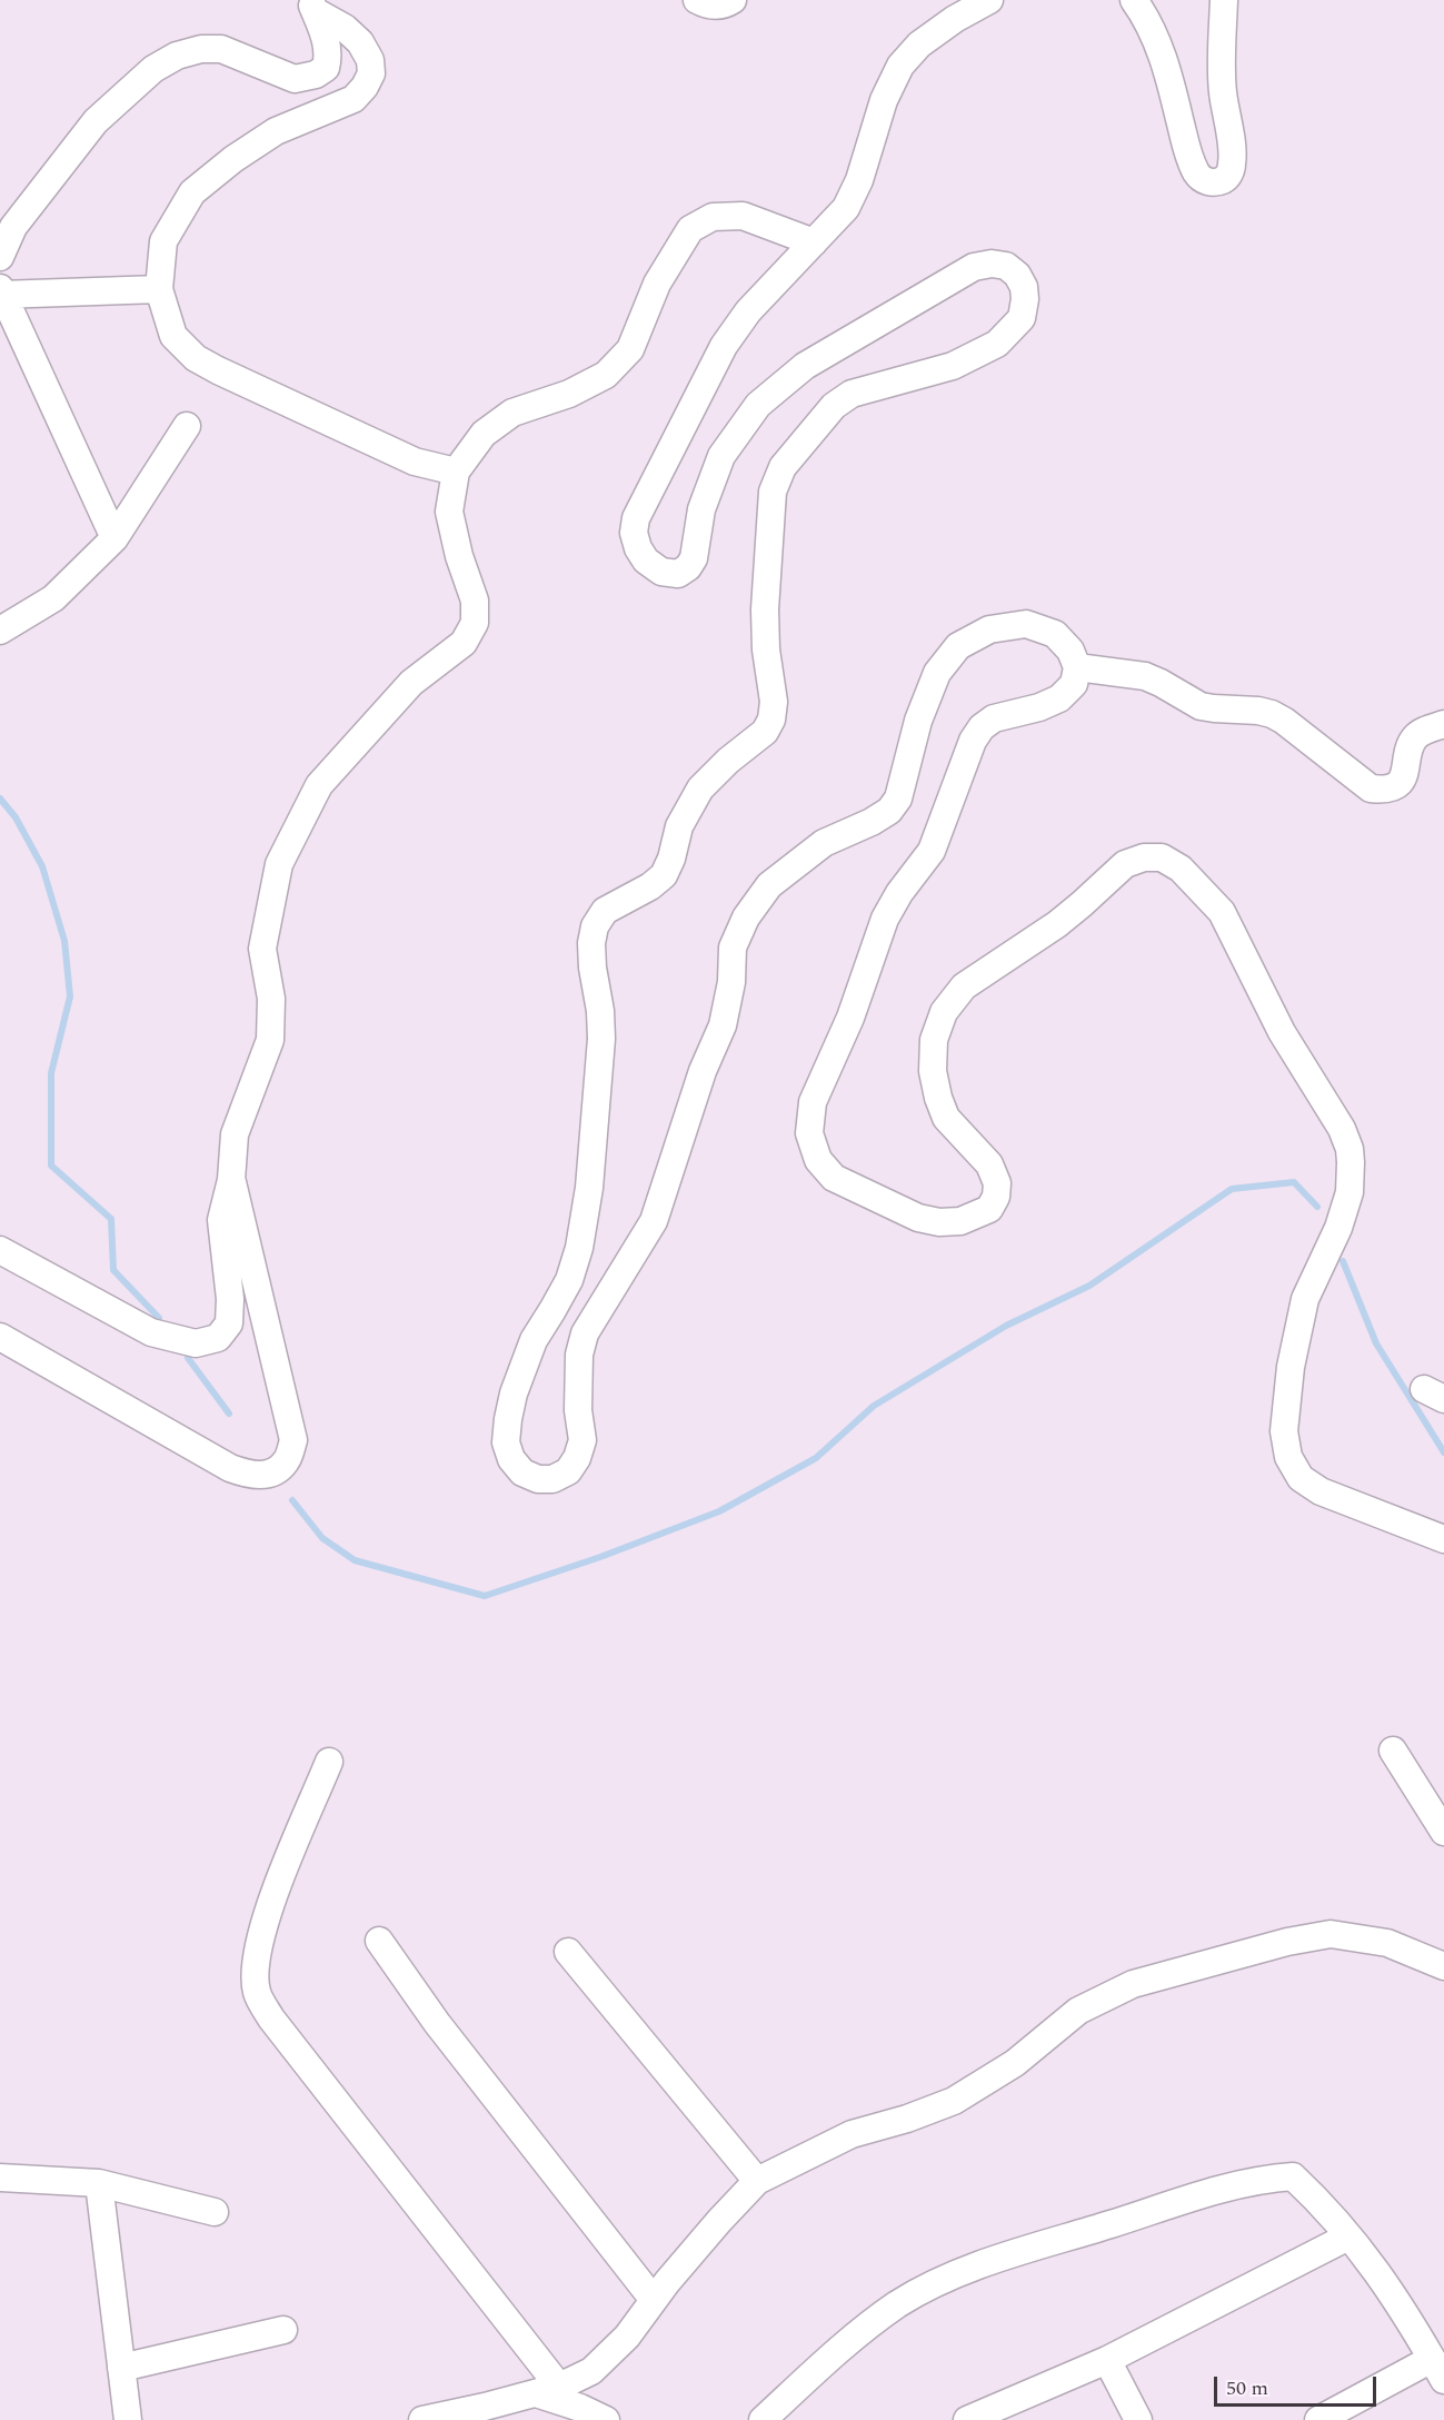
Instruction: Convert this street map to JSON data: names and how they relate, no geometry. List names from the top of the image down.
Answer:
{
  "scale_bar": "50 m"
}
